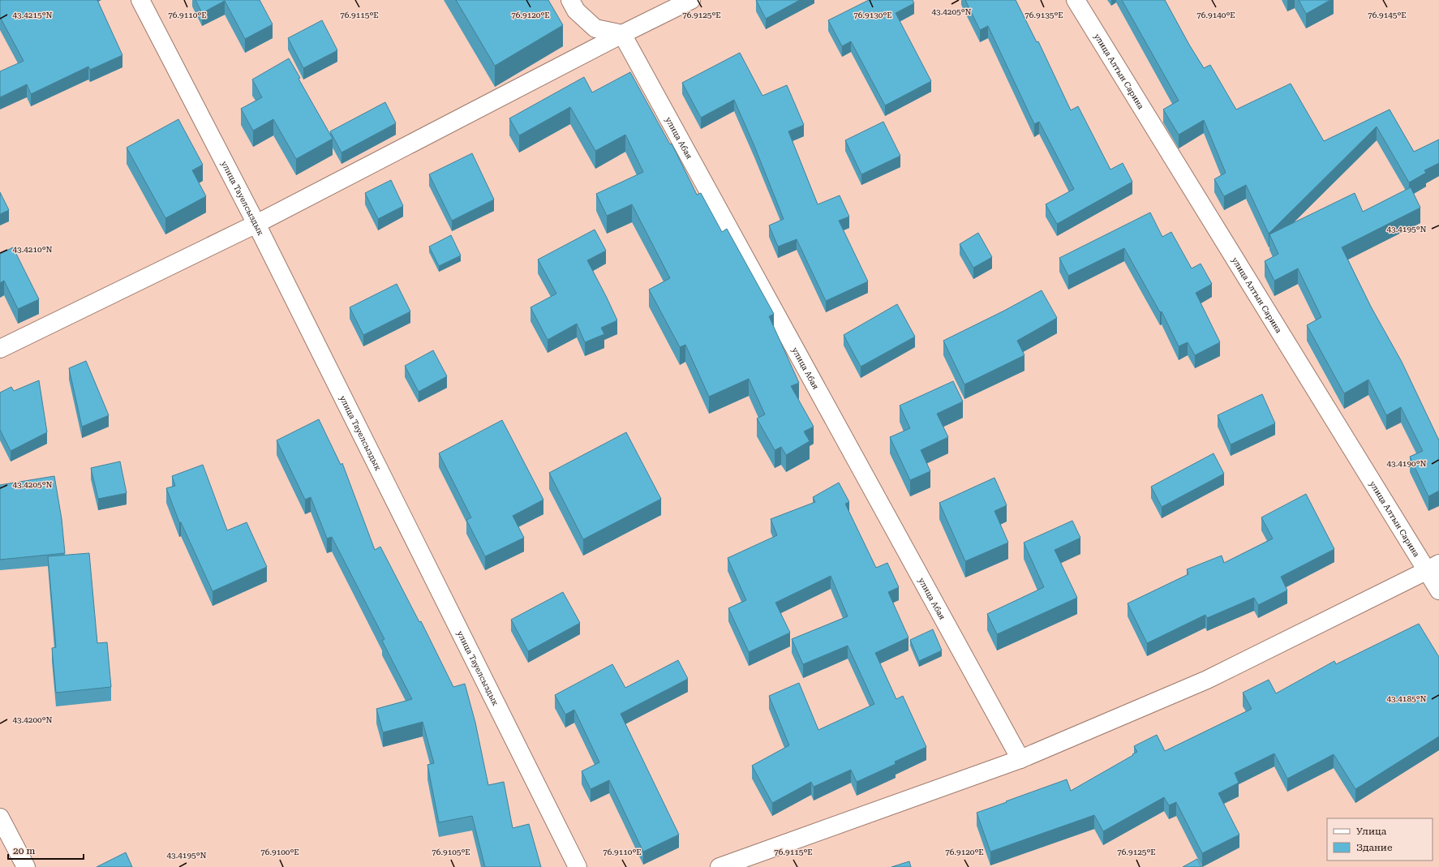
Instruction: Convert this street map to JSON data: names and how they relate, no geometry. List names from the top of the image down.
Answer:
{
  "streets": {
    "street": ["улица Алтын Сарина", "улица Абая", "улица Тауелсыздык"]
  },
  "legend": ["Улица", "Здание"],
  "scale_bar": "20 m",
  "coordinates": [
    "43.4205°N",
    "43.4215°N",
    "76.9110°E",
    "76.9115°E",
    "76.9120°E",
    "76.9125°E",
    "76.9130°E",
    "76.9135°E",
    "76.9140°E",
    "76.9145°E",
    "43.4195°N",
    "43.4210°N",
    "43.4190°N",
    "43.4185°N",
    "43.4200°N",
    "76.9100°E",
    "76.9105°E"
  ]
}
